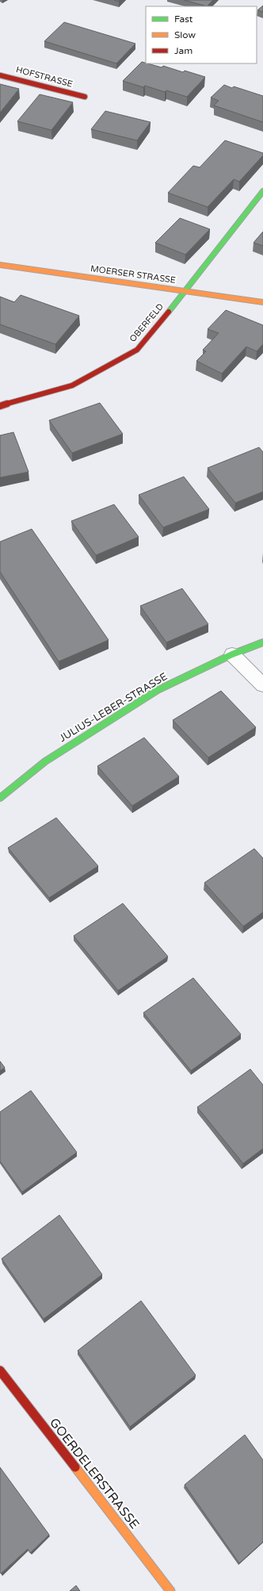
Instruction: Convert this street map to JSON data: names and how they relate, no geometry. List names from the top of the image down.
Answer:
{
  "streets": {
    "street": [
      "HOFSTRASSE",
      "MOERSER STRASSE",
      "OBERFELD",
      "JULIUS-LEBER-STRASSE",
      "GOERDELERSTRASSE"
    ]
  },
  "crossings": [
    ["MOERSER STRASSE", "OBERFELD"]
  ],
  "legend": ["Fast", "Slow", "Jam"]
}
